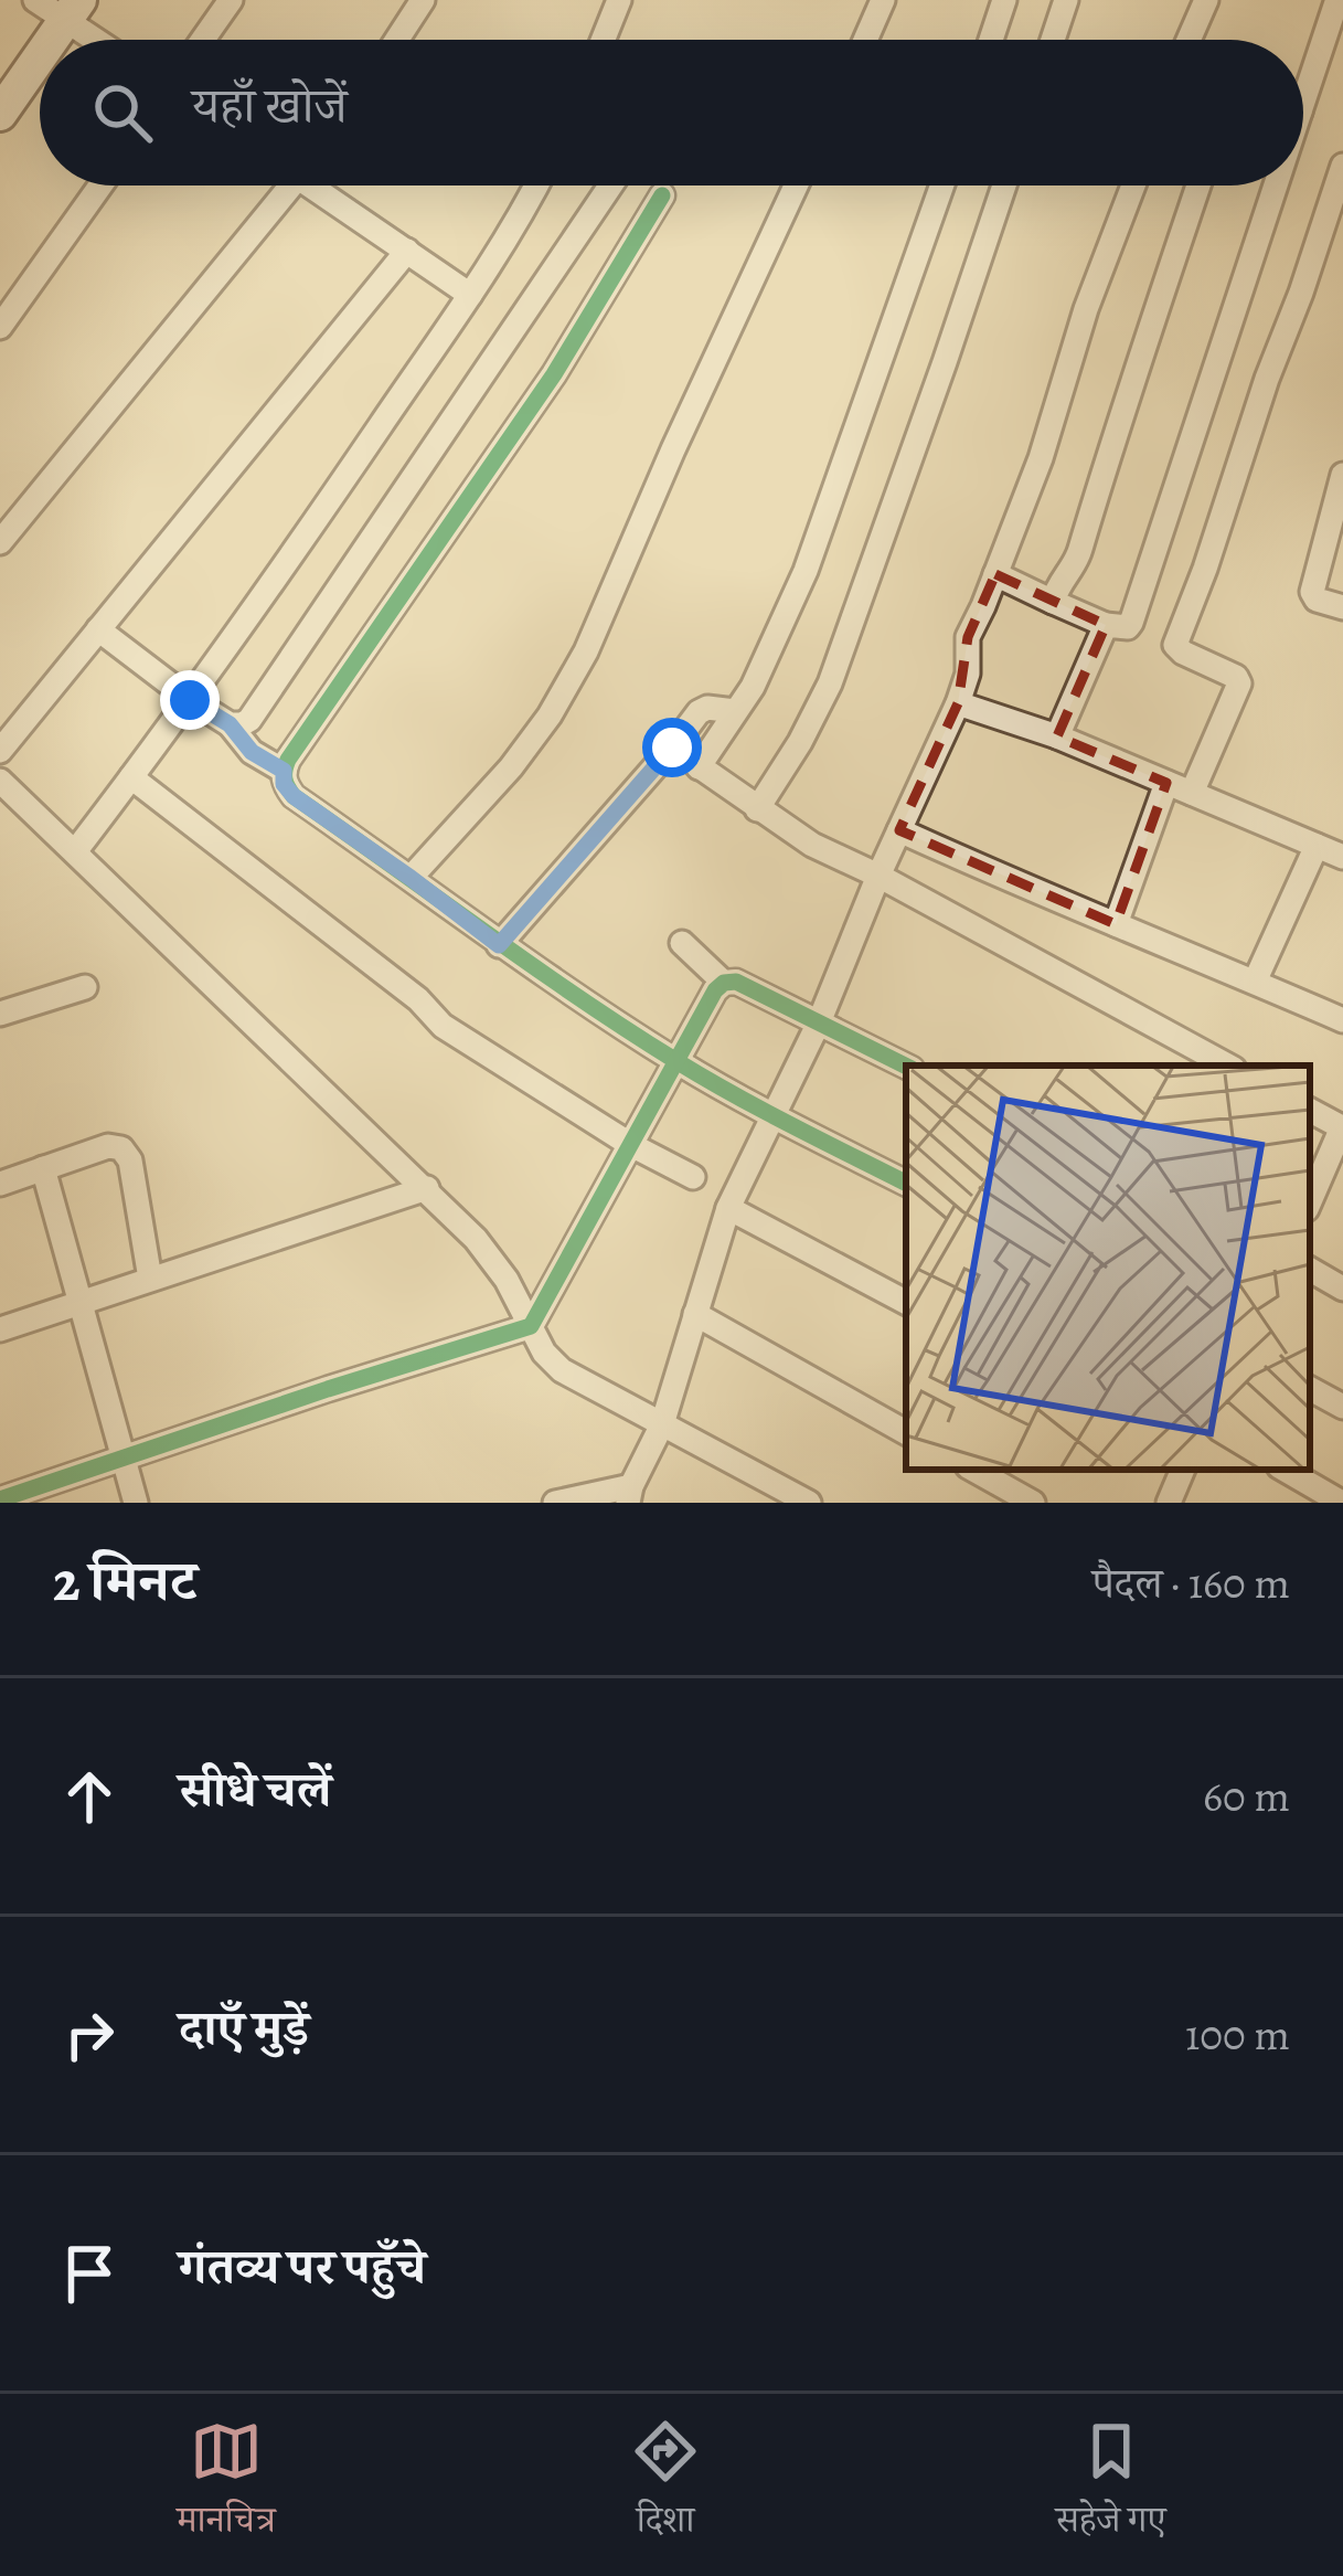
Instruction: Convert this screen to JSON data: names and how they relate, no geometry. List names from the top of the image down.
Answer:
{
  "page": {
    "search": "यहाँ खोजें",
    "heading": ["2 मिनट", "पैदल · 160 m"],
    "list": [
      ["सीधे चलें", "60 m"],
      ["दाएँ मुड़ें", "100 m"],
      "गंतव्य पर पहुँचे"
    ],
    "nav": ["मानचित्र", "दिशा", "सहेजे गए"]
  }
}
